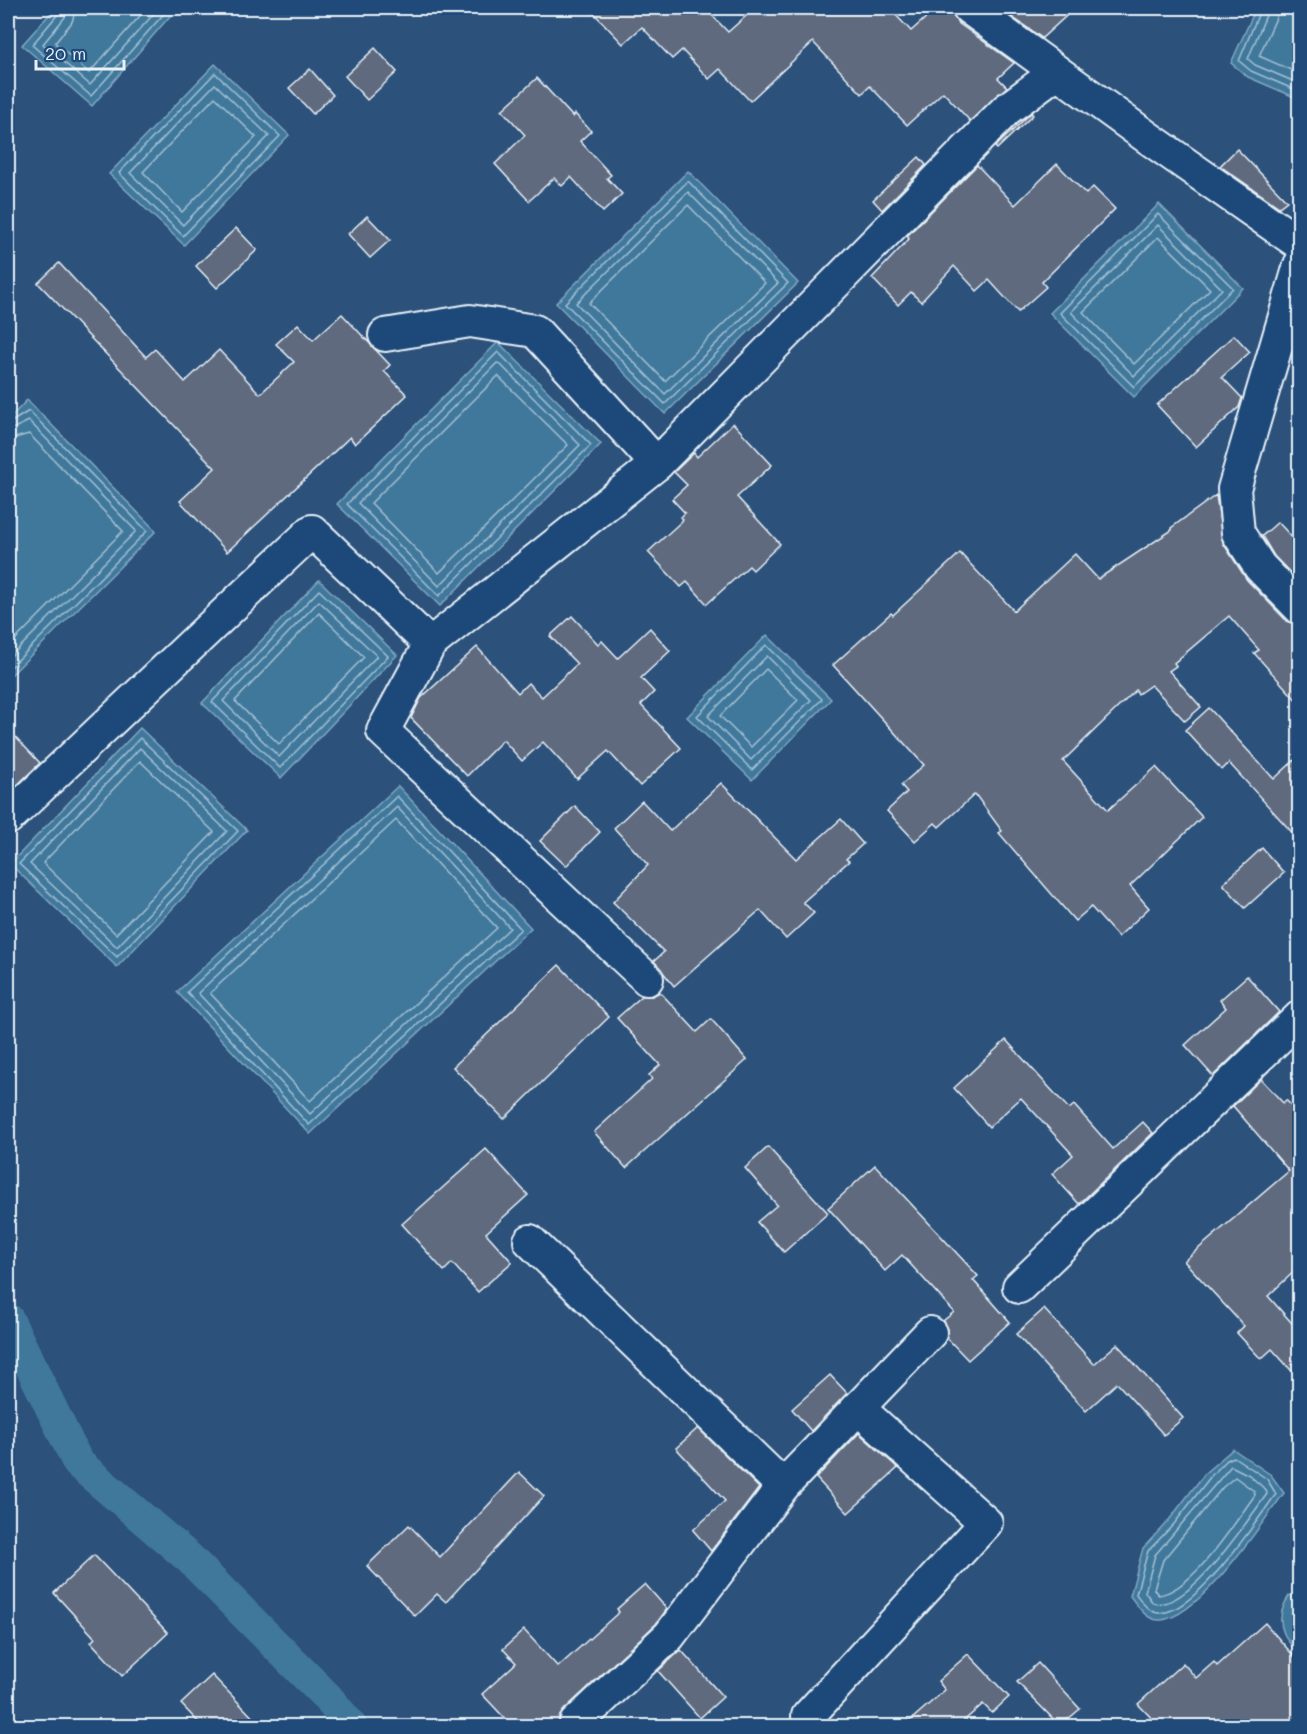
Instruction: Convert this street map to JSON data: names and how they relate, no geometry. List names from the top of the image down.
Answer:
{
  "scale_bar": "20 m"
}
